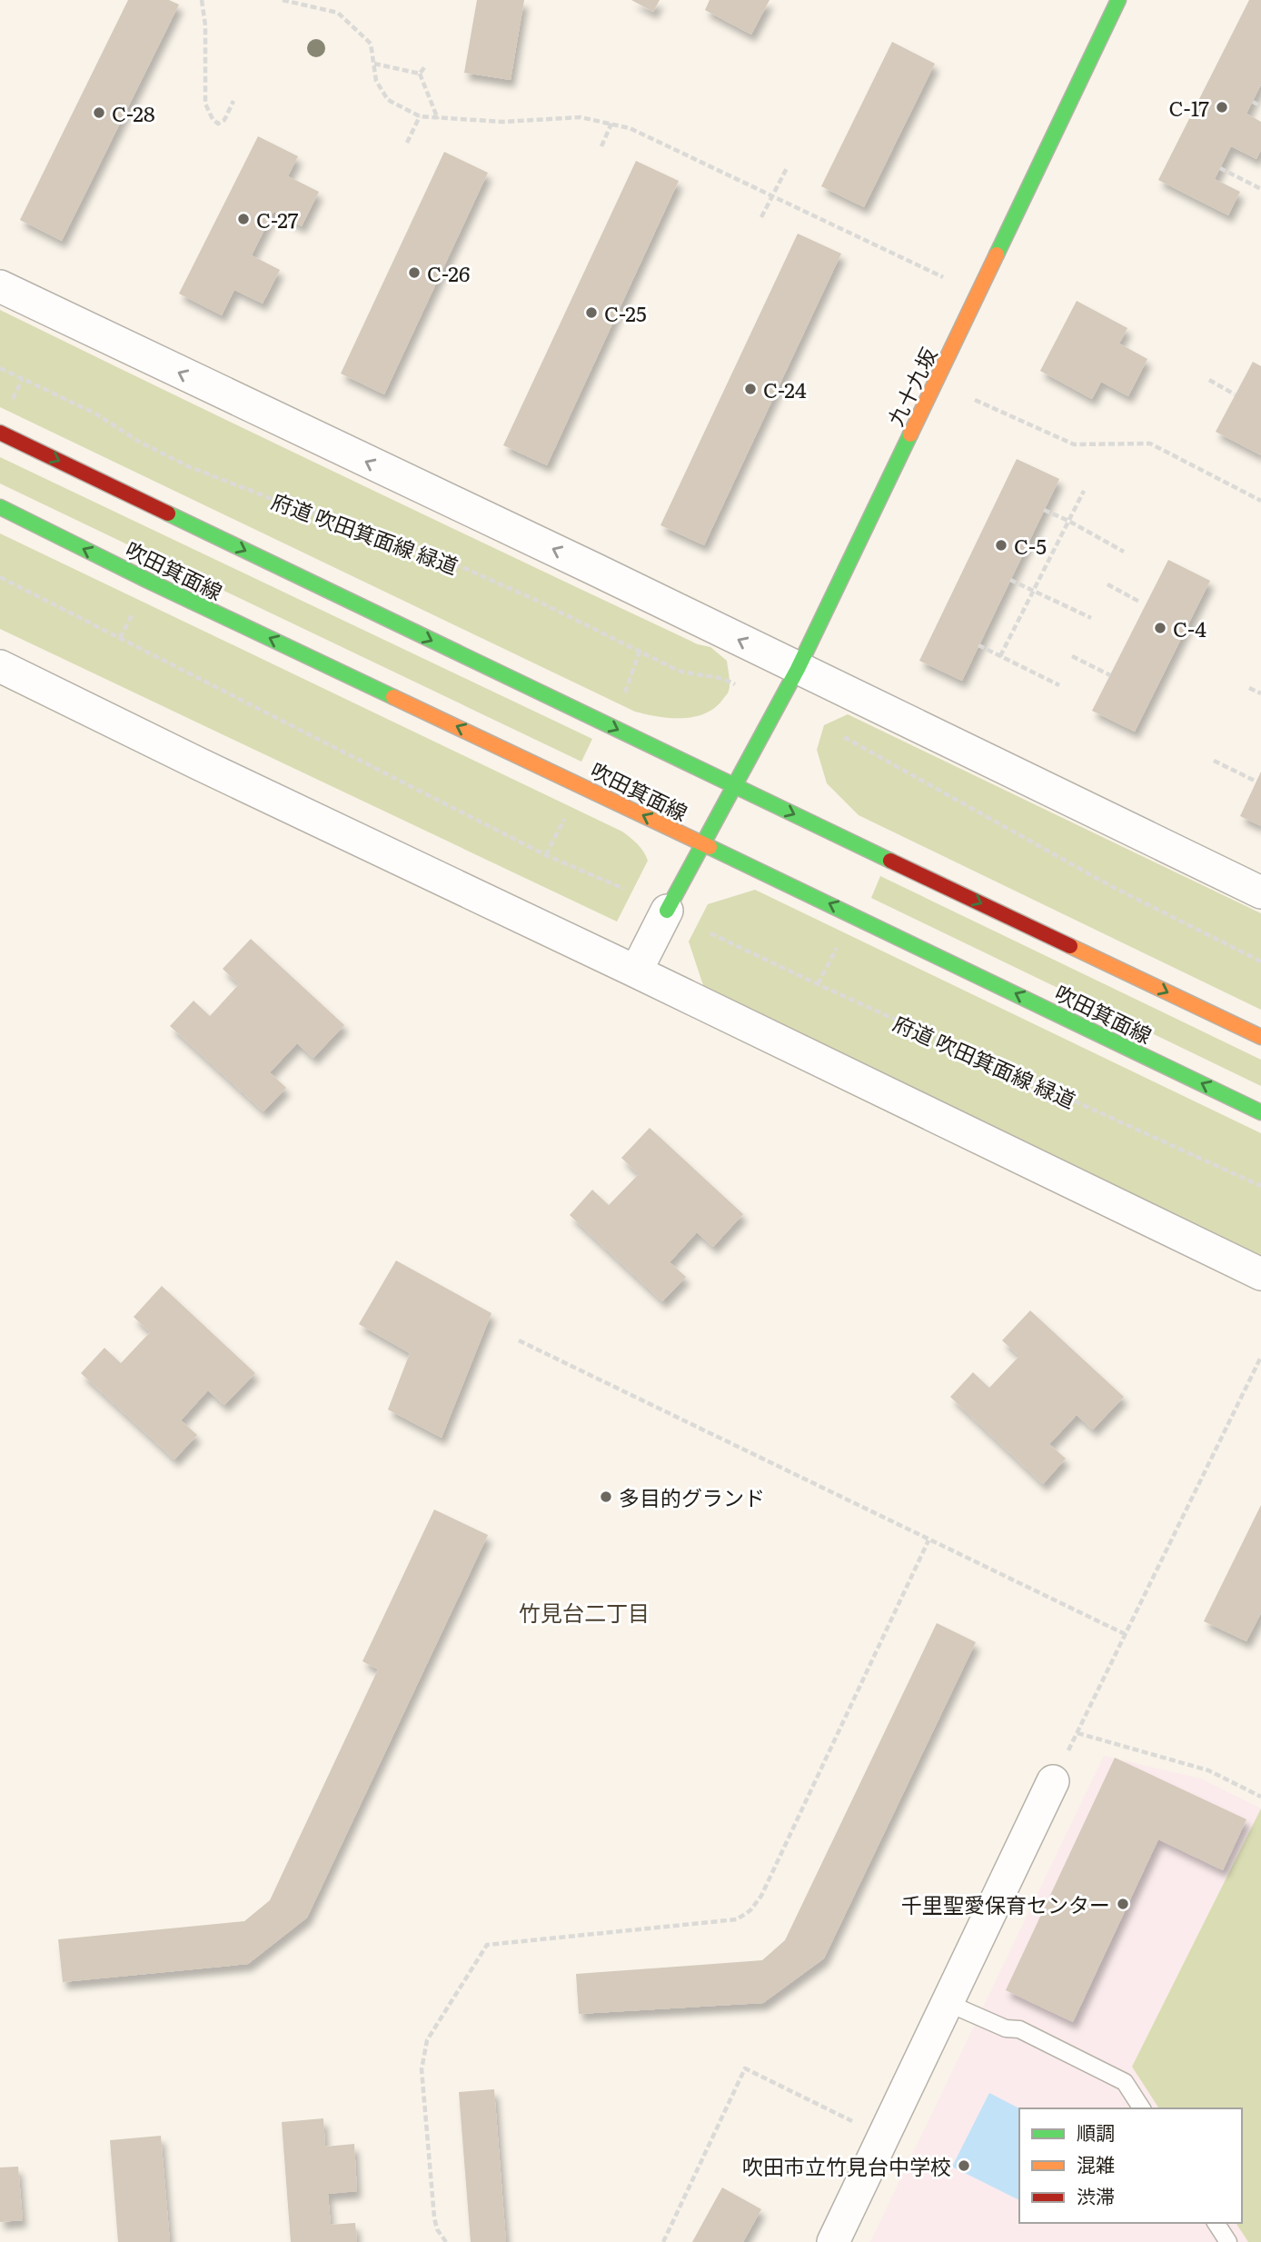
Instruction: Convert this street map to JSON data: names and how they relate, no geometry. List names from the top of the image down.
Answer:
{
  "streets": {
    "main road": ["九十九坂", "吹田箕面線"],
    "path": ["府道 吹田箕面線 緑道"]
  },
  "crossings": [
    ["九十九坂", "吹田箕面線"]
  ],
  "districts": ["竹見台二丁目"],
  "places": [
    "C-17",
    "C-28",
    "C-27",
    "C-26",
    "C-25",
    "C-24",
    "C-5",
    "C-4",
    "多目的グランド",
    "千里聖愛保育センター",
    "吹田市立竹見台中学校"
  ],
  "legend": ["順調", "混雑", "渋滞"]
}
